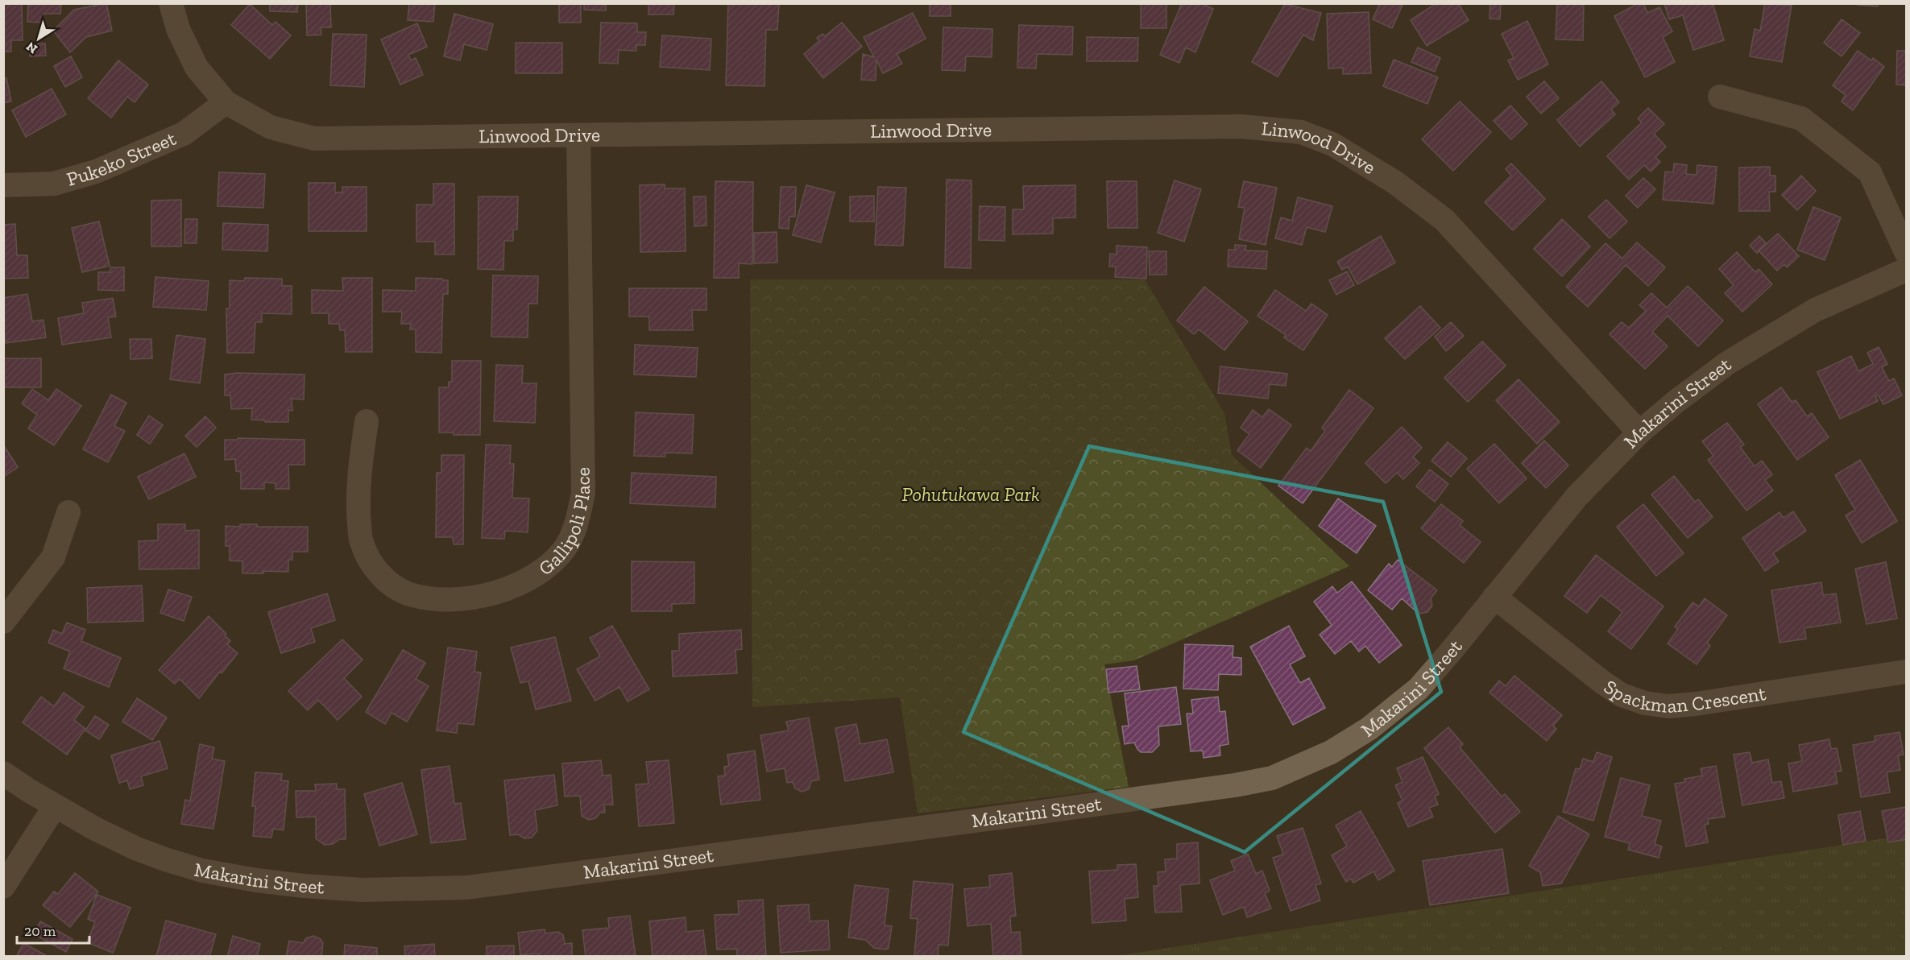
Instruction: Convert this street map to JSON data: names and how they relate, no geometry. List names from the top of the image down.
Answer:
{
  "streets": {
    "street": [
      "Linwood Drive",
      "Pukeko Street",
      "Makarini Street",
      "Gallipoli Place",
      "Spackman Crescent"
    ]
  },
  "crossings": [
    ["Linwood Drive", "Pukeko Street"],
    ["Linwood Drive", "Makarini Street"],
    ["Linwood Drive", "Gallipoli Place"],
    ["Makarini Street", "Spackman Crescent"]
  ],
  "parks": ["Pohutukawa Park"],
  "scale_bar": "20 m",
  "north": "bottom left"
}
